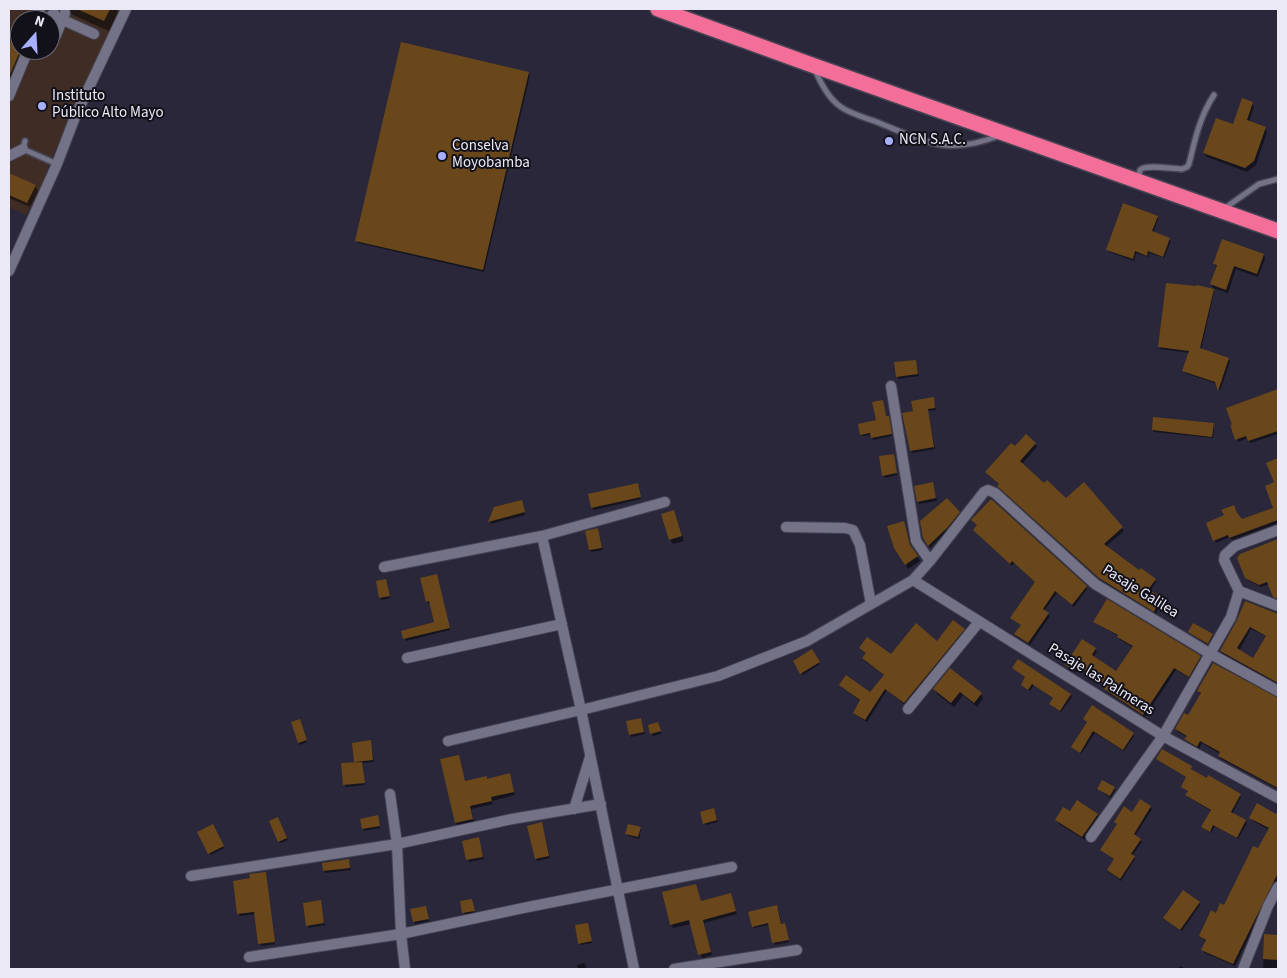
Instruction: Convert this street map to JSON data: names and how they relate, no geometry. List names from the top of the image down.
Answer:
{
  "streets": {
    "street": ["Pasaje Galilea", "Pasaje las Palmeras"]
  },
  "places": ["Instituto Público Alto Mayo", "NCN S.A.C.", "Conselva Moyobamba"],
  "north": "top"
}
